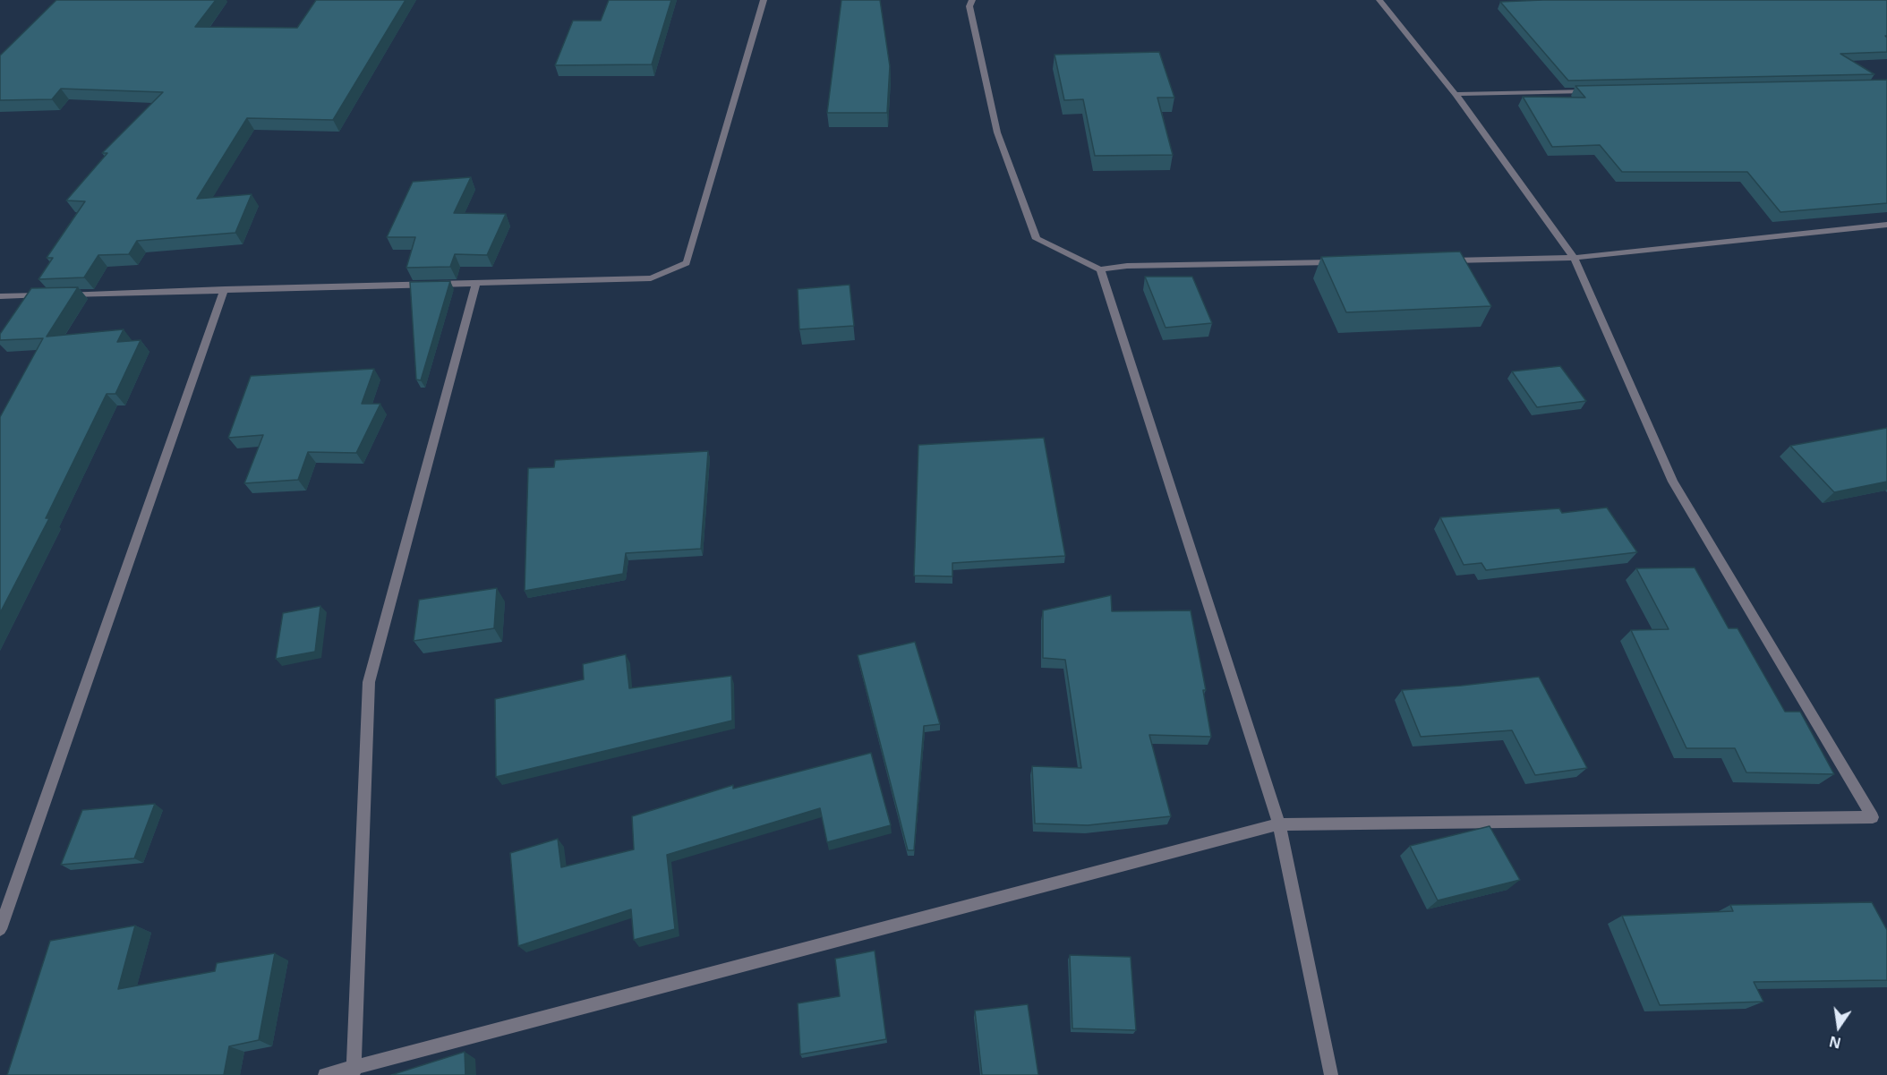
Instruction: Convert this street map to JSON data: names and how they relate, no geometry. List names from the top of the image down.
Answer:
{
  "north": "bottom"
}
